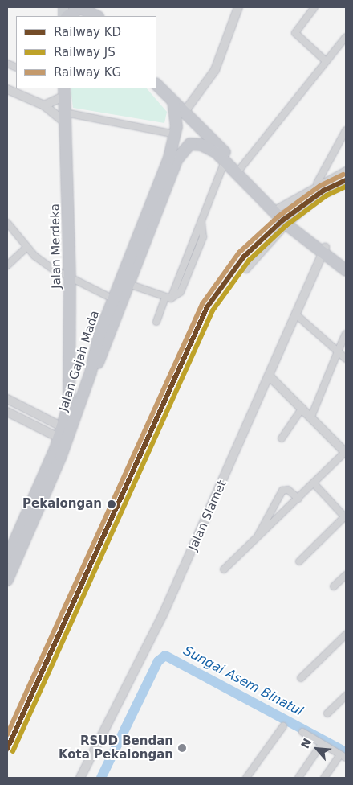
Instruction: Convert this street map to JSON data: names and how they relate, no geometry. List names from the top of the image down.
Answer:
{
  "streets": {
    "highway": ["Jalan Merdeka", "Jalan Gajah Mada"],
    "street": ["Jalan Slamet"]
  },
  "crossings": [
    ["Jalan Merdeka", "Jalan Gajah Mada"]
  ],
  "water": ["Sungai Asem Binatul"],
  "places": ["Pekalongan", "RSUD Bendan Kota Pekalongan"],
  "lines": ["rail line KG", "rail line KD", "rail line JS"],
  "legend": ["Railway KD", "Railway JS", "Railway KG"],
  "north": "top left"
}
